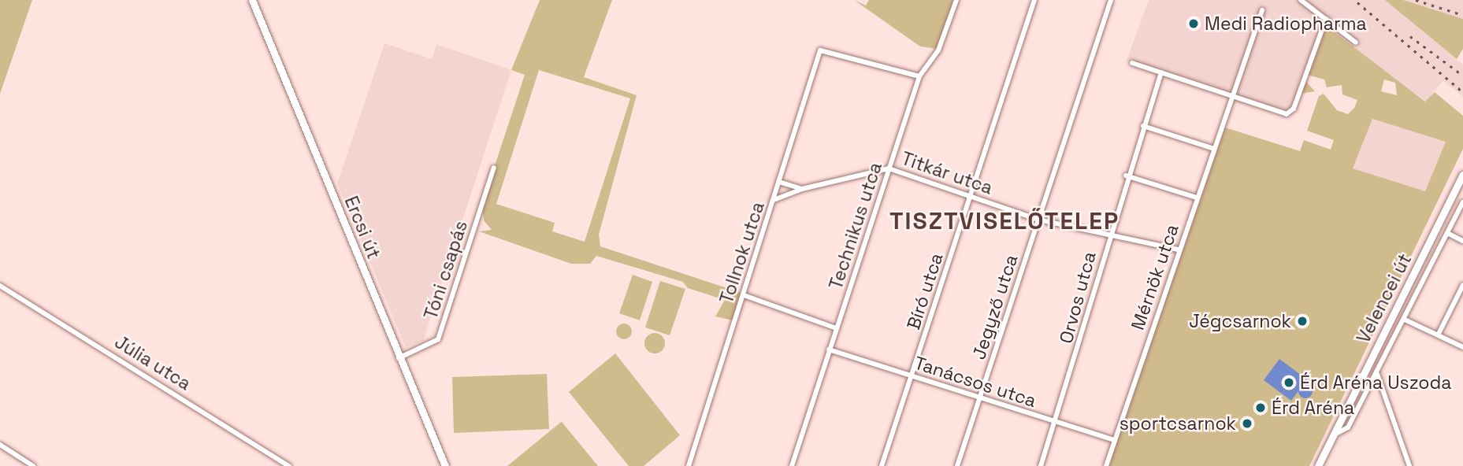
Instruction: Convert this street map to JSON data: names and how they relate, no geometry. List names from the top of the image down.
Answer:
{
  "streets": {
    "main road": ["Ercsi út", "Velencei út"],
    "street": [
      "Titkár utca",
      "Technikus utca",
      "Tollnok utca",
      "Tóni csapás",
      "Mérnök utca",
      "Bíró utca",
      "Orvos utca",
      "Jegyző utca",
      "Júlia utca",
      "Tanácsos utca"
    ]
  },
  "crossings": [
    ["Titkár utca", "Technikus utca"],
    ["Titkár utca", "Tollnok utca"],
    ["Titkár utca", "Mérnök utca"],
    ["Titkár utca", "Bíró utca"],
    ["Titkár utca", "Orvos utca"],
    ["Titkár utca", "Jegyző utca"],
    ["Technikus utca", "Tollnok utca"],
    ["Technikus utca", "Tanácsos utca"],
    ["Ercsi út", "Tóni csapás"],
    ["Mérnök utca", "Tanácsos utca"],
    ["Bíró utca", "Tanácsos utca"],
    ["Orvos utca", "Tanácsos utca"],
    ["Jegyző utca", "Tanácsos utca"]
  ],
  "districts": ["TISZTVISELŐTELEP"],
  "places": [
    "Medi Radiopharma",
    "Jégcsarnok",
    "Érd Aréna Uszoda",
    "Érd Aréna",
    "sportcsarnok"
  ]
}
